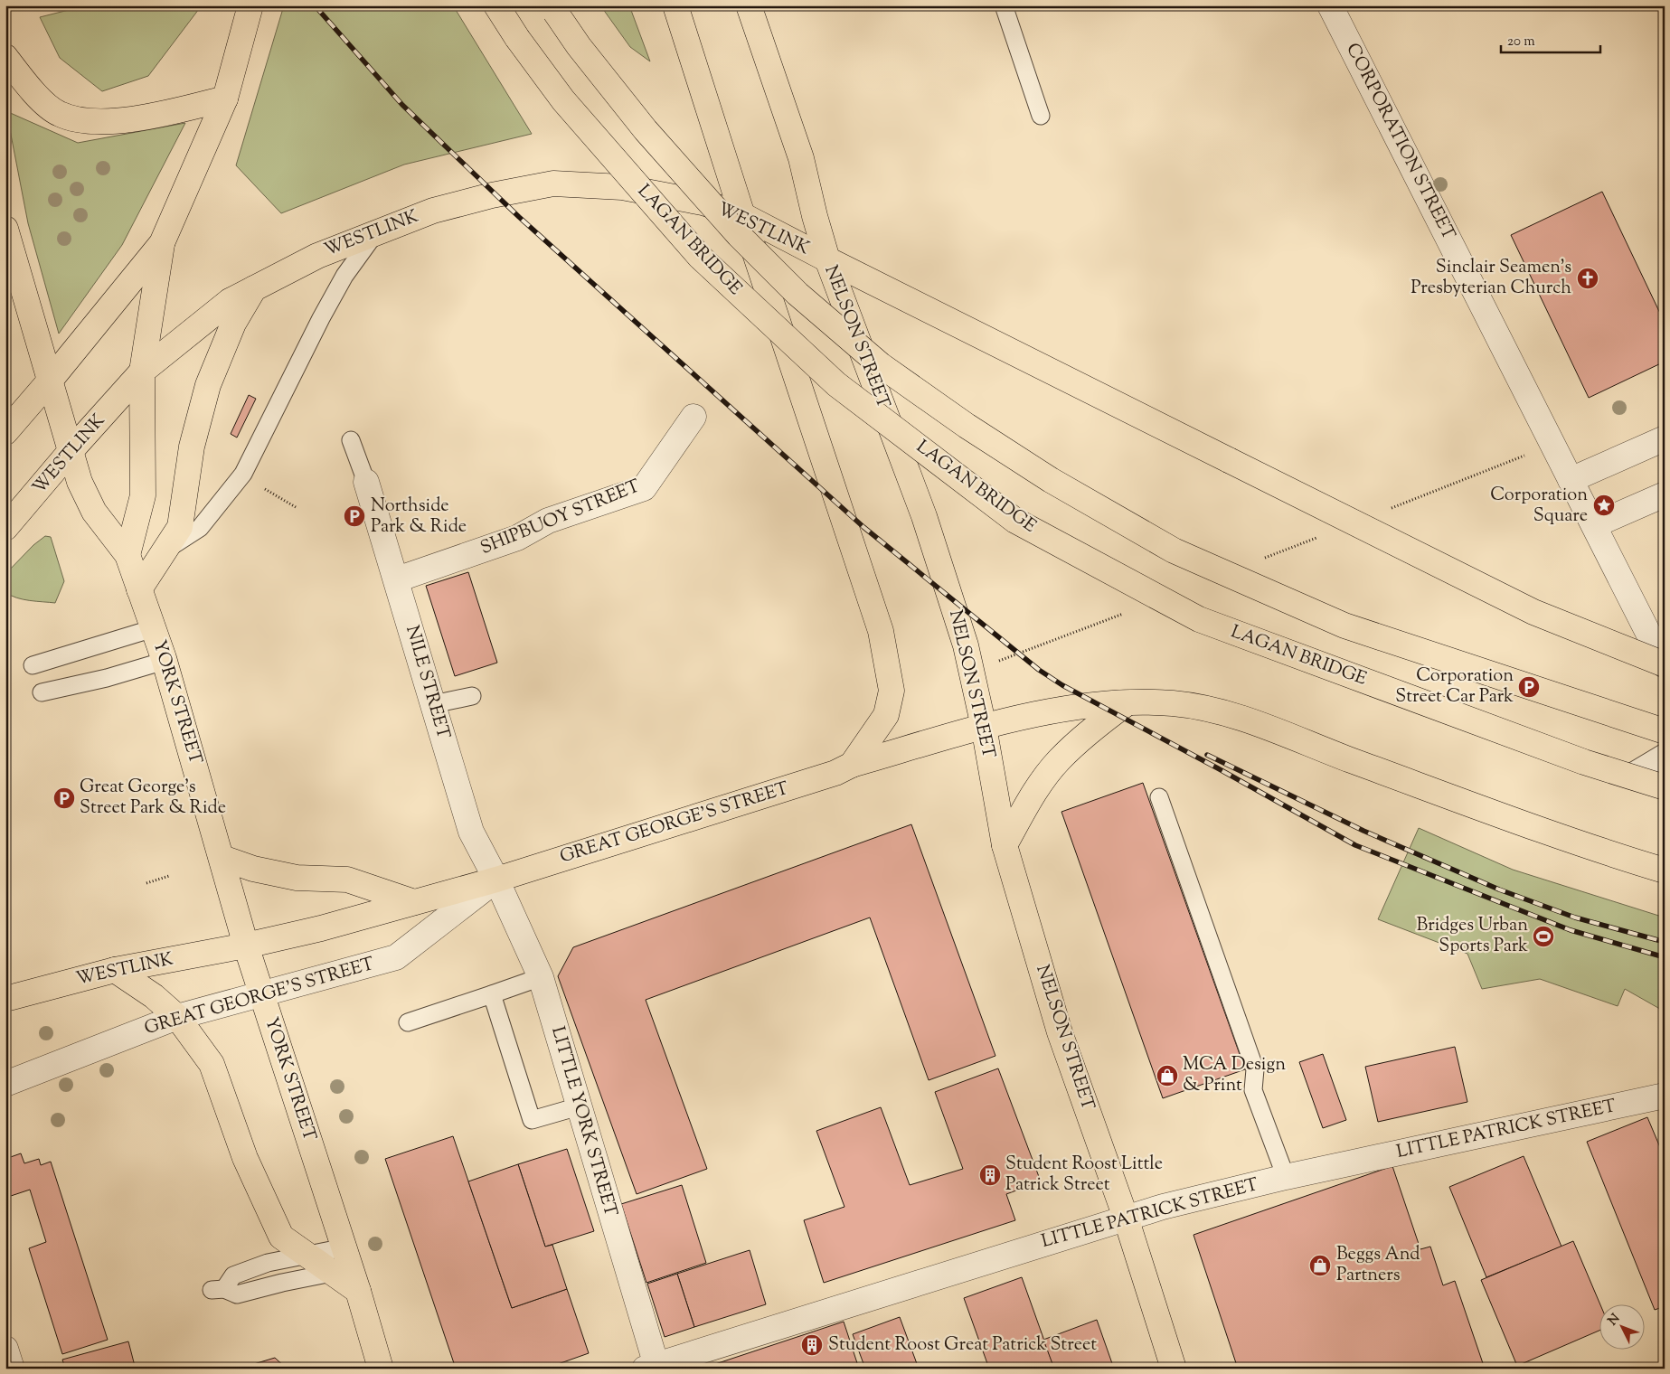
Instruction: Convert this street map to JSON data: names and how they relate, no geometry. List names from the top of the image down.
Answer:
{
  "streets": {
    "main road": [
      "WESTLINK",
      "LAGAN BRIDGE",
      "NELSON STREET",
      "YORK STREET",
      "GREAT GEORGE'S STREET"
    ],
    "street": [
      "CORPORATION STREET",
      "SHIPBUOY STREET",
      "NILE STREET",
      "LITTLE YORK STREET",
      "LITTLE PATRICK STREET"
    ]
  },
  "crossings": [
    ["CORPORATION STREET", "WESTLINK"],
    ["WESTLINK", "NELSON STREET"],
    ["WESTLINK", "YORK STREET"],
    ["WESTLINK", "GREAT GEORGE'S STREET"],
    ["NELSON STREET", "GREAT GEORGE'S STREET"],
    ["NELSON STREET", "LITTLE PATRICK STREET"],
    ["SHIPBUOY STREET", "NILE STREET"],
    ["NILE STREET", "GREAT GEORGE'S STREET"],
    ["NILE STREET", "LITTLE YORK STREET"],
    ["YORK STREET", "GREAT GEORGE'S STREET"],
    ["GREAT GEORGE'S STREET", "LITTLE YORK STREET"],
    ["LITTLE YORK STREET", "LITTLE PATRICK STREET"]
  ],
  "places": {
    "church": ["Sinclair Seamen's Presbyterian Church"],
    "place": ["Corporation Square"],
    "parking": ["Northside Park & Ride", "Corporation Street Car Park", "Great George's Street Park & Ride"],
    "sports": ["Bridges Urban Sports Park"],
    "shop": ["MCA Design & Print", "Beggs And Partners"],
    "building": ["Student Roost Little Patrick Street", "Student Roost Great Patrick Street"]
  },
  "scale_bar": "20 m",
  "north": "top left"
}
